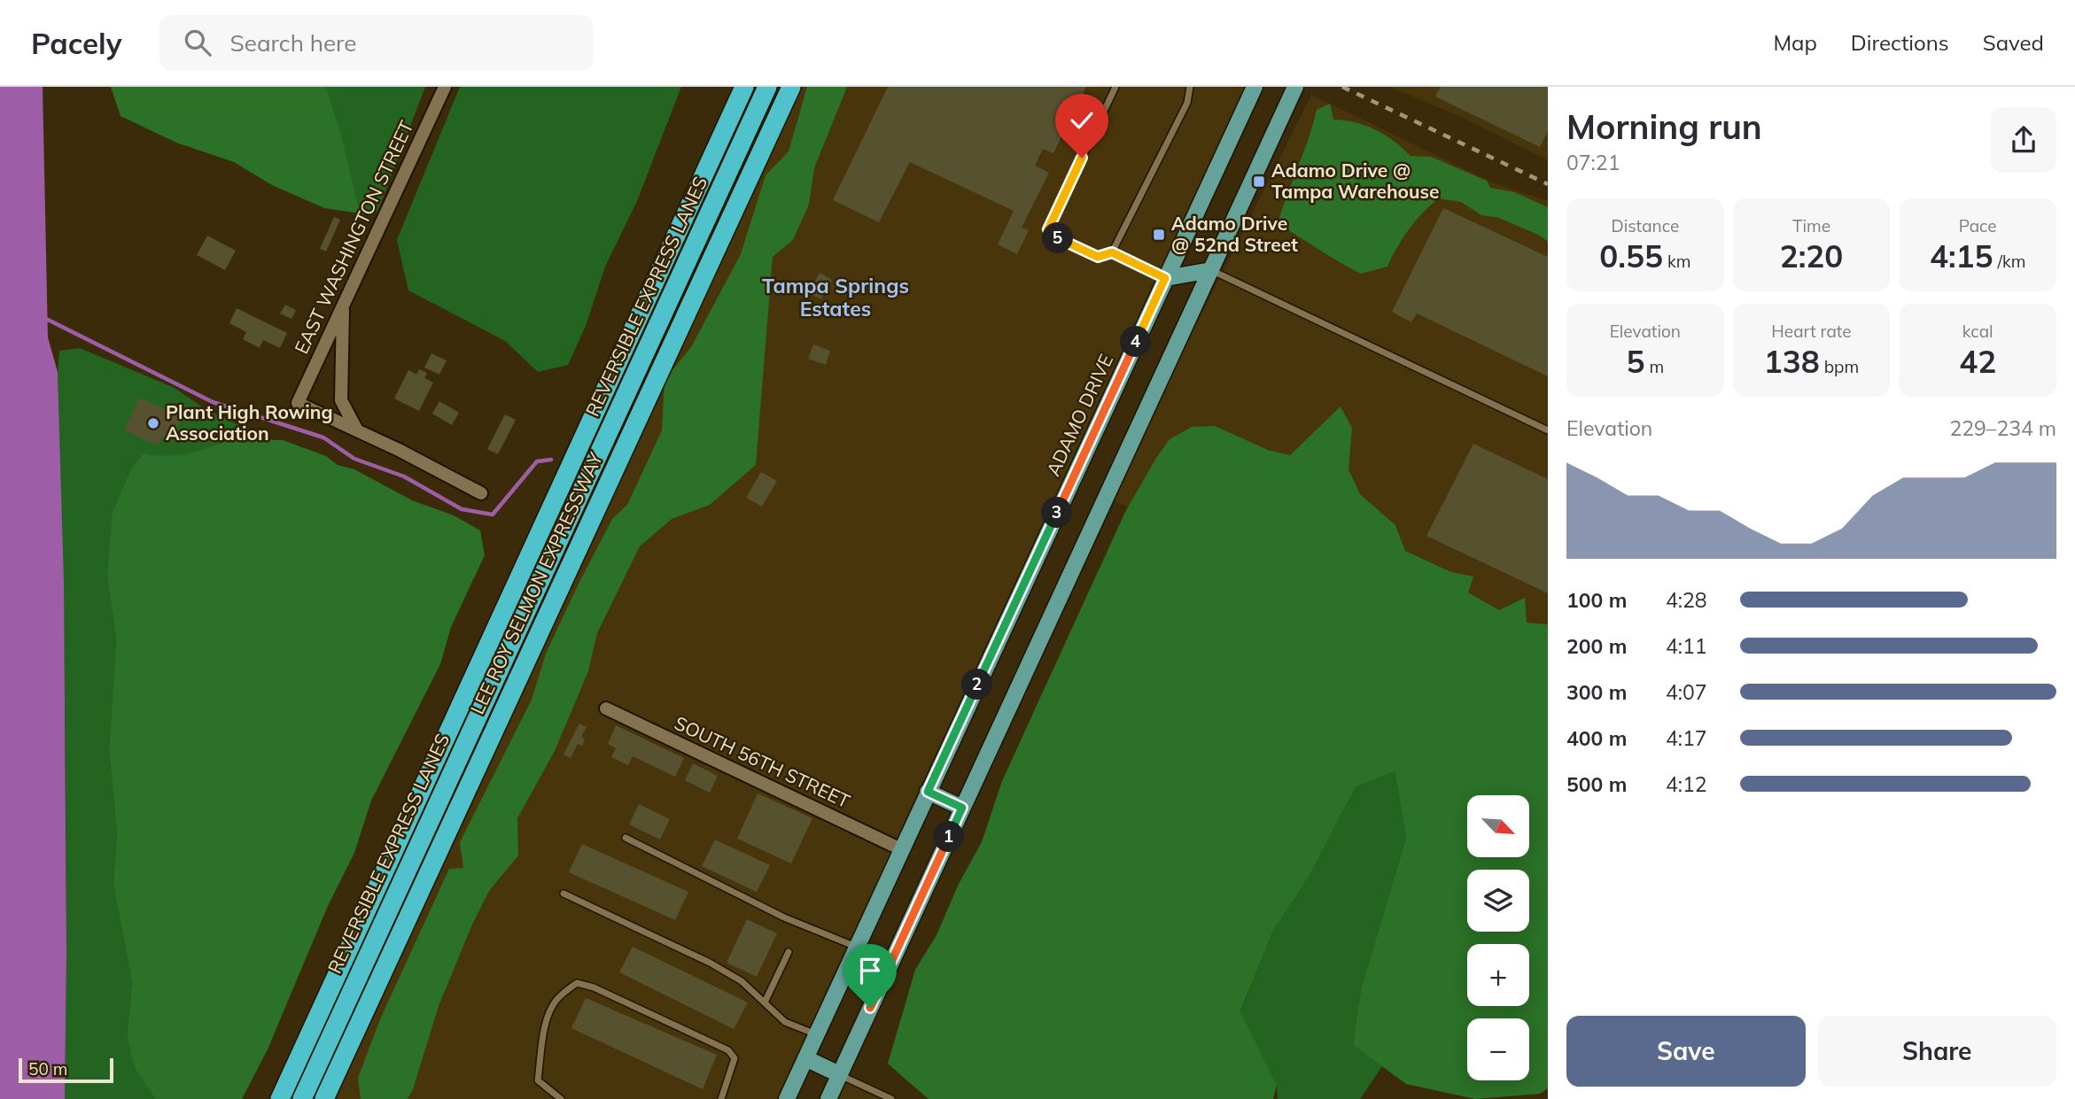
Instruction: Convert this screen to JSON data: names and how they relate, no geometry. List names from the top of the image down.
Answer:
{
  "streets": {
    "highway": ["REVERSIBLE EXPRESS LANES", "LEE ROY SELMON EXPRESSWAY"],
    "main road": ["ADAMO DRIVE"],
    "street": ["EAST WASHINGTON STREET", "SOUTH 56TH STREET"]
  },
  "crossings": [
    ["ADAMO DRIVE", "SOUTH 56TH STREET"]
  ],
  "districts": ["Tampa Springs Estates"],
  "places": {
    "transit": ["Adamo Drive @ Tampa Warehouse", "Adamo Drive @ 52nd Street"],
    "other": ["Plant High Rowing Association"]
  },
  "scale_bar": "50 m",
  "north": "bottom right",
  "page": {
    "header": "Pacely",
    "search": "Search here",
    "nav": ["Map", "Directions", "Saved"],
    "heading": ["Morning run", "07:21"],
    "stats": [
      ["Distance", "0.55 km"],
      ["Time", "2:20"],
      ["Pace", "4:15 /km"],
      ["Elevation", "5 m"],
      ["Heart rate", "138 bpm"],
      ["kcal", "42"]
    ],
    "pins": [
      "5",
      "4",
      "3",
      "2",
      "1"
    ],
    "chart": ["Elevation", "229–234 m"],
    "list": [
      {
        "name": "100 m",
        "note": "4:28"
      },
      {
        "name": "200 m",
        "note": "4:11"
      },
      {
        "name": "300 m",
        "note": "4:07"
      },
      {
        "name": "400 m",
        "note": "4:17"
      },
      {
        "name": "500 m",
        "note": "4:12"
      }
    ],
    "map_buttons": ["+", "−"],
    "buttons": ["Save", "Share"],
    "scale": "50 m"
  }
}
